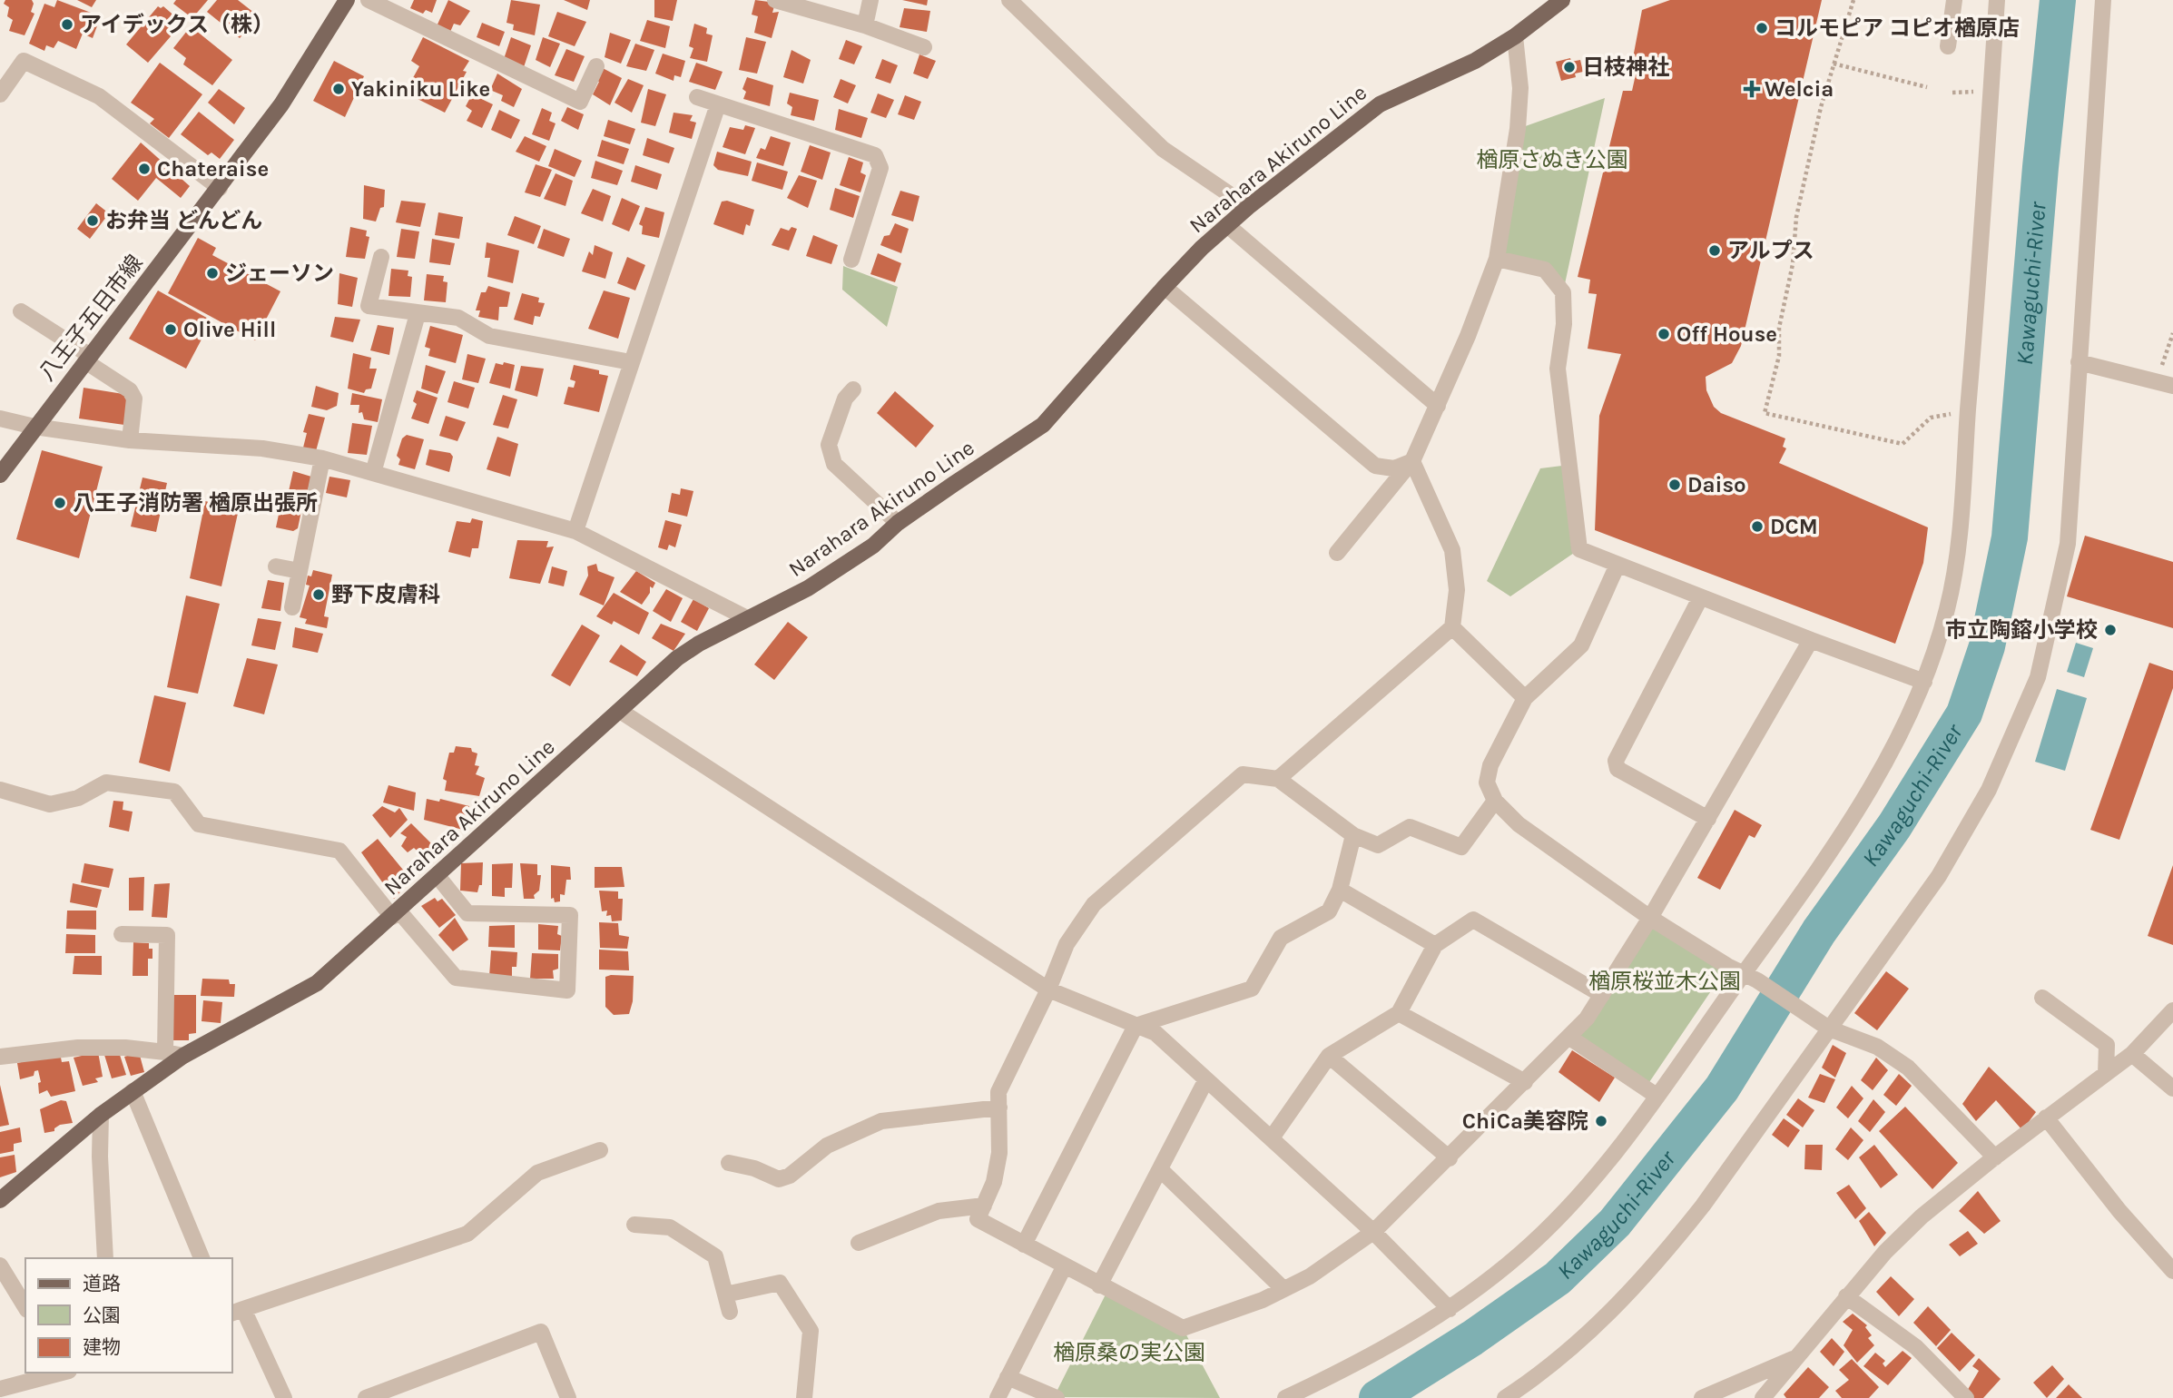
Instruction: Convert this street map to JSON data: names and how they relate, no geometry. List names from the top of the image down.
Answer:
{
  "streets": {
    "main road": ["Narahara Akiruno Line", "八王子五日市線"]
  },
  "water": ["Kawaguchi-River"],
  "parks": ["楢原さぬき公園", "楢原桜並木公園", "楢原桑の実公園"],
  "places": {
    "other": [
      "アイデックス（株）",
      "コルモピア コピオ楢原店",
      "日枝神社",
      "Yakiniku Like",
      "Chateraise",
      "お弁当 どんどん",
      "アルプス",
      "ジェーソン",
      "Olive Hill",
      "Off House",
      "Daiso",
      "八王子消防署 楢原出張所",
      "DCM",
      "野下皮膚科",
      "市立陶鎔小学校",
      "ChiCa美容院"
    ],
    "health": ["Welcia"]
  },
  "legend": ["道路", "公園", "建物"]
}
